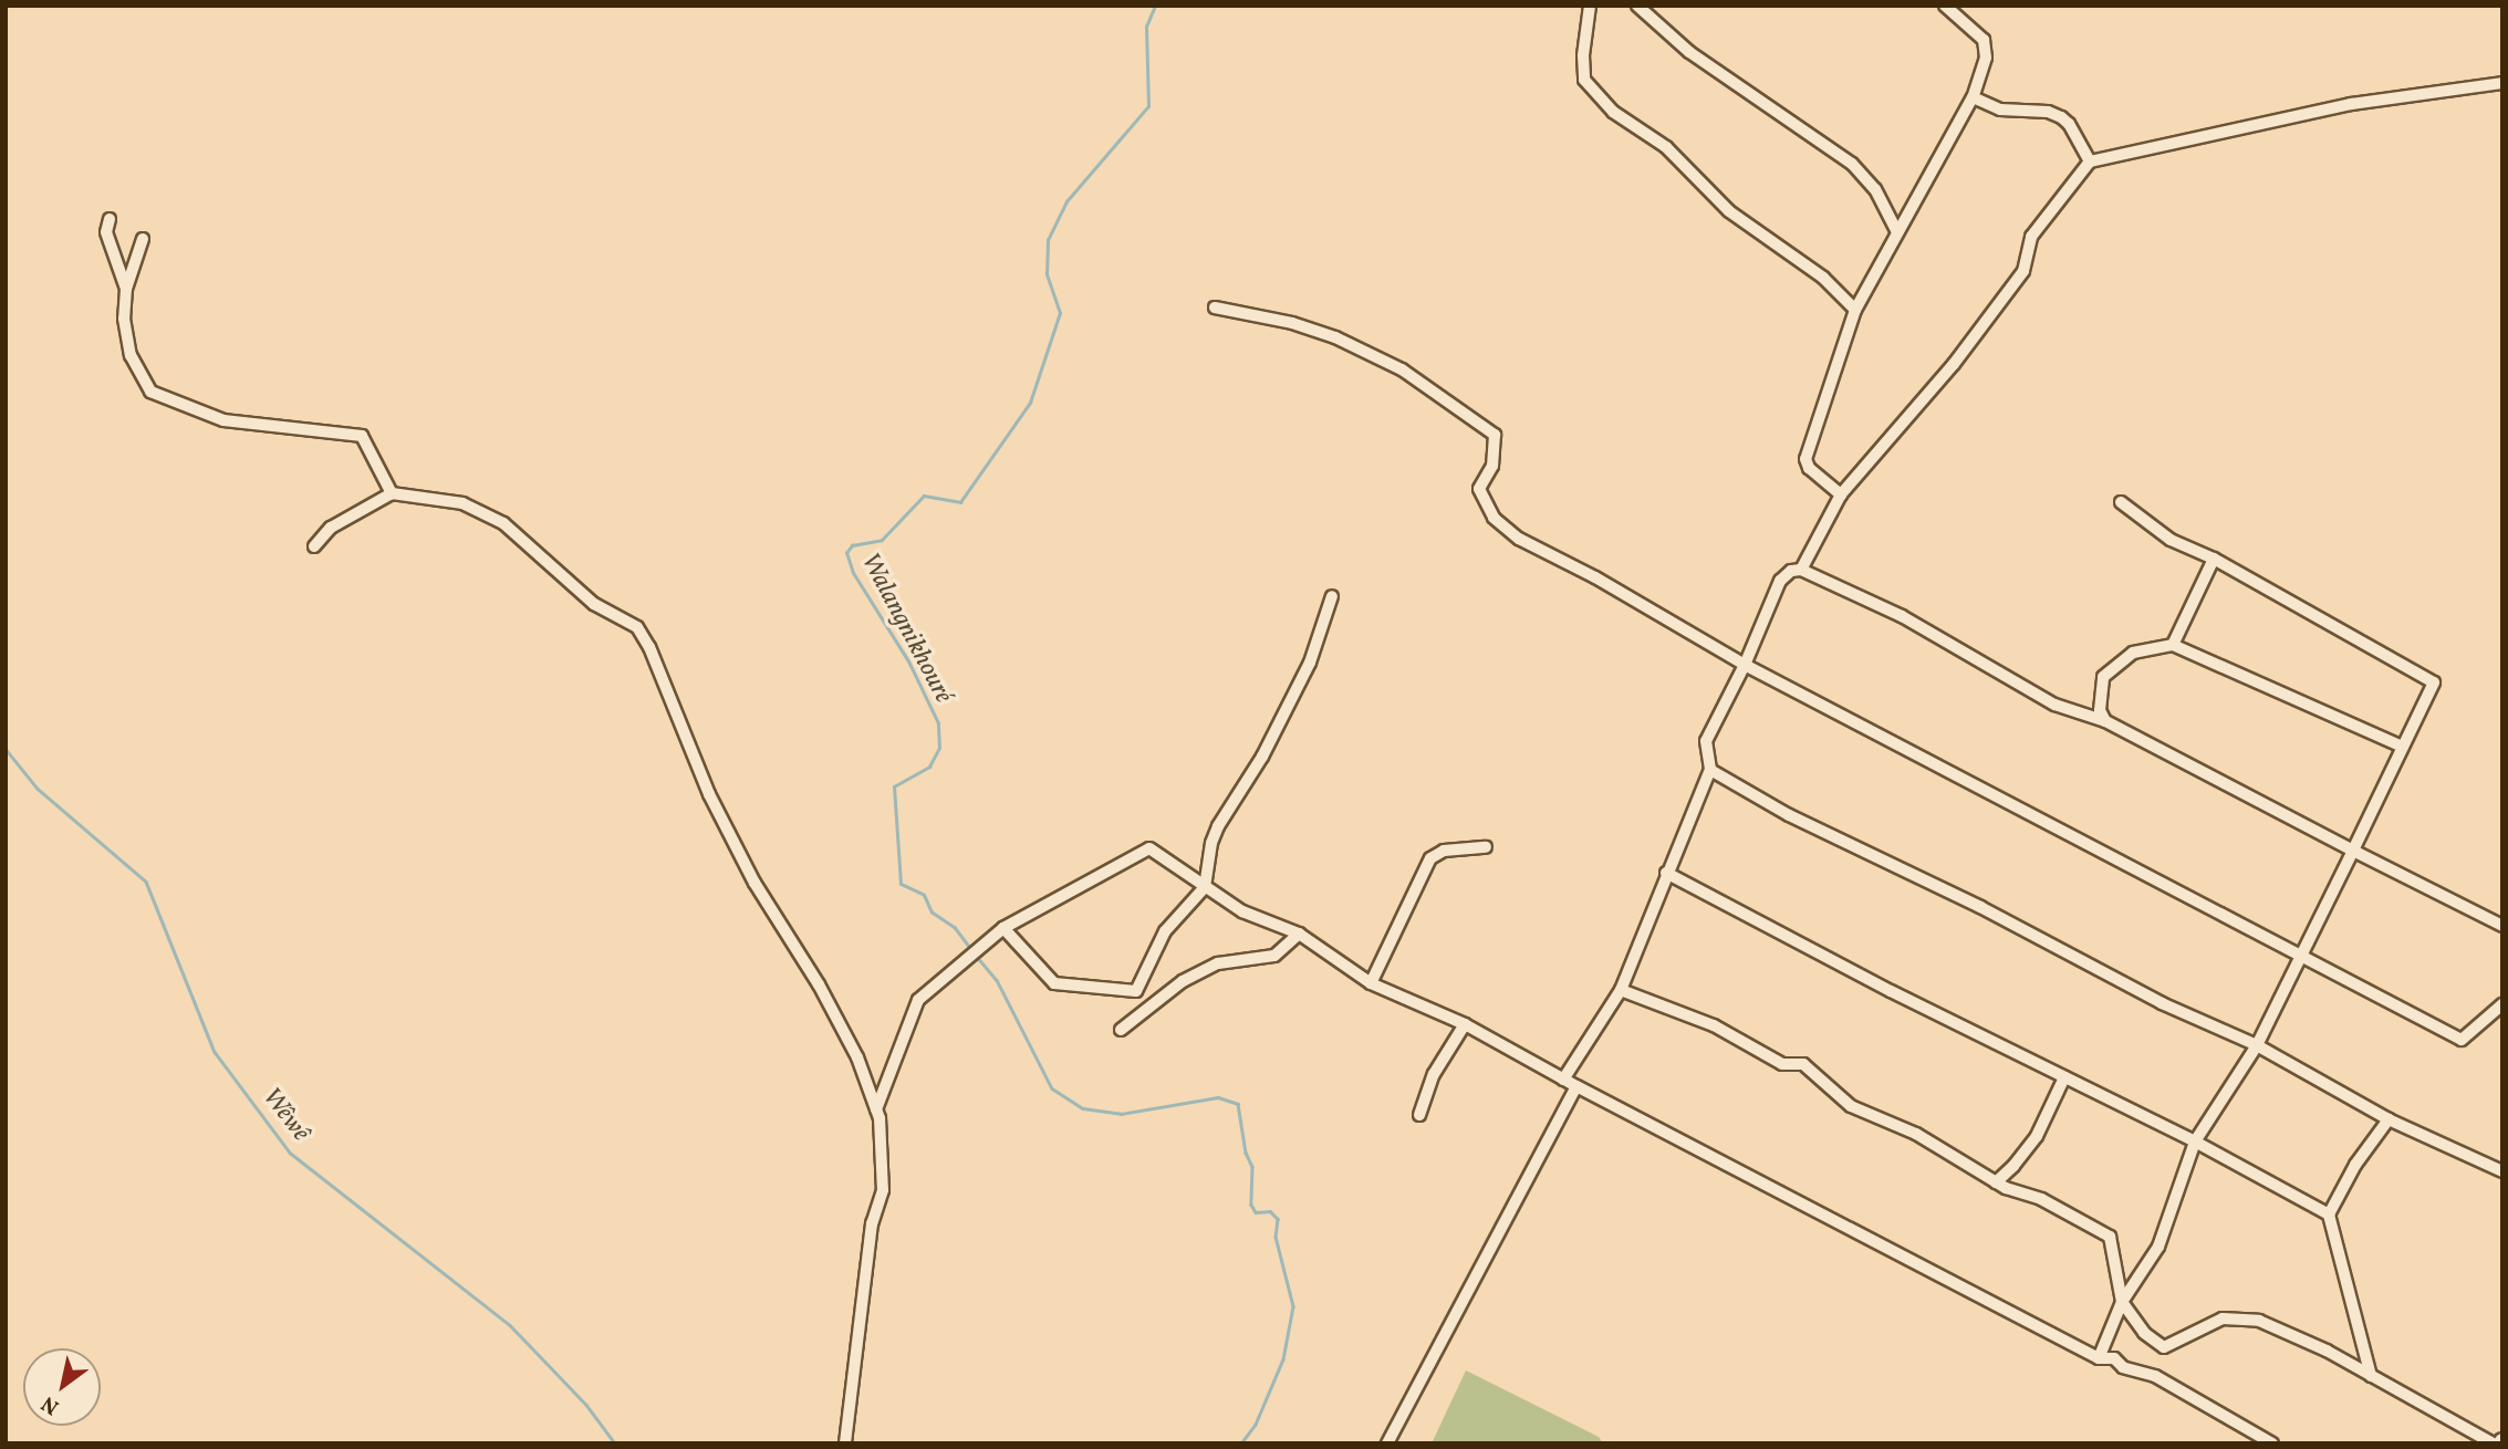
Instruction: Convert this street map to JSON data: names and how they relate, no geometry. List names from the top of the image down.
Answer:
{
  "water": ["Walangnikhouré", "Wêwê"],
  "north": "bottom left"
}
